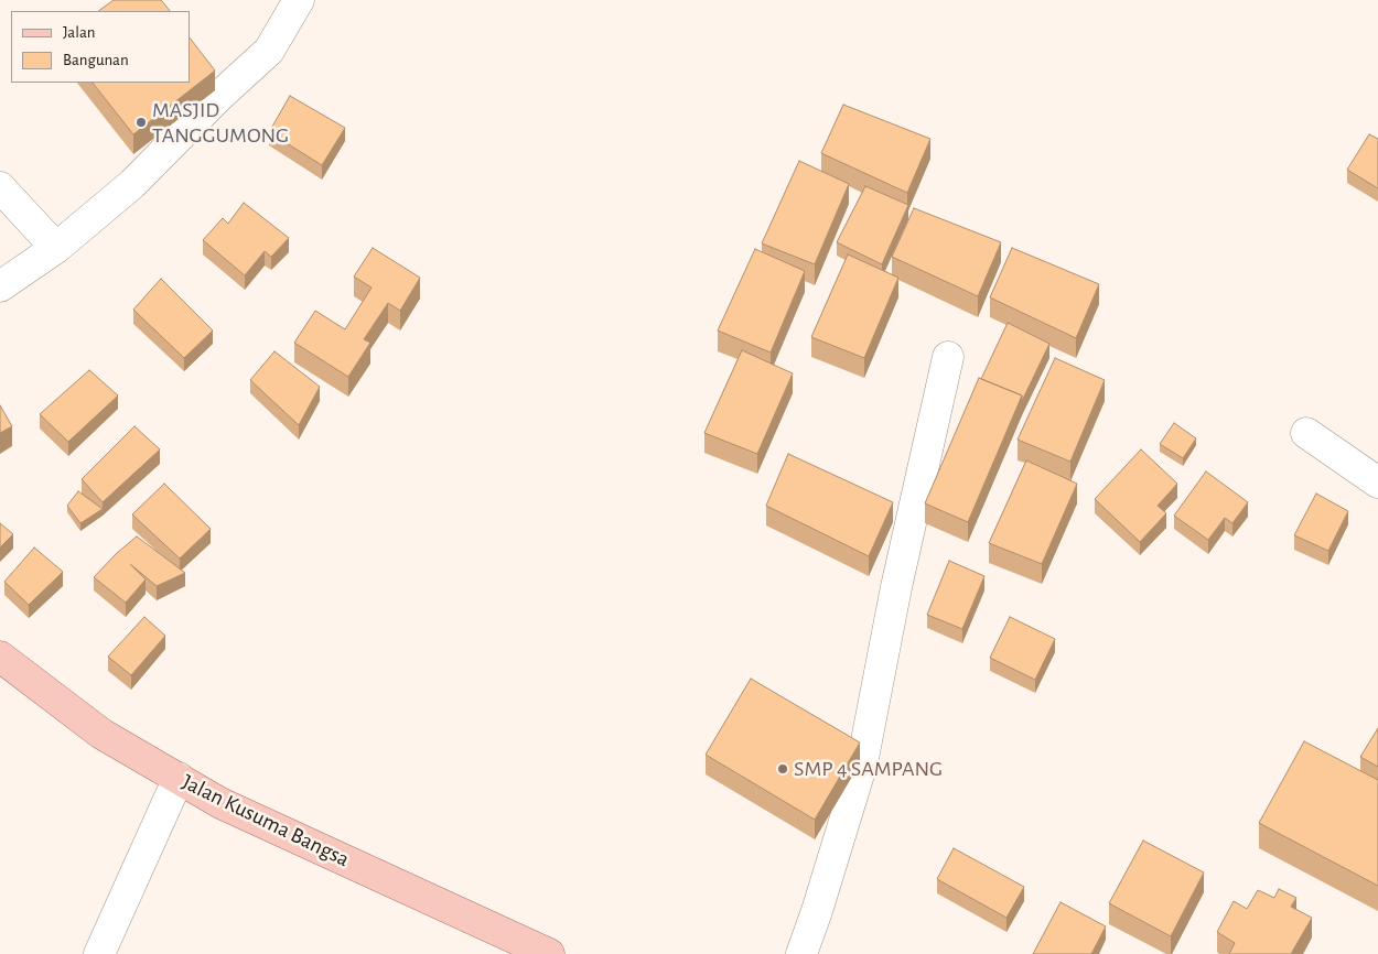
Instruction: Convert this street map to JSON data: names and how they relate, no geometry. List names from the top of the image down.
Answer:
{
  "streets": {
    "main road": ["Jalan Kusuma Bangsa"]
  },
  "places": ["MASJID TANGGUMONG", "SMP 4 SAMPANG"],
  "legend": ["Jalan", "Bangunan"]
}
